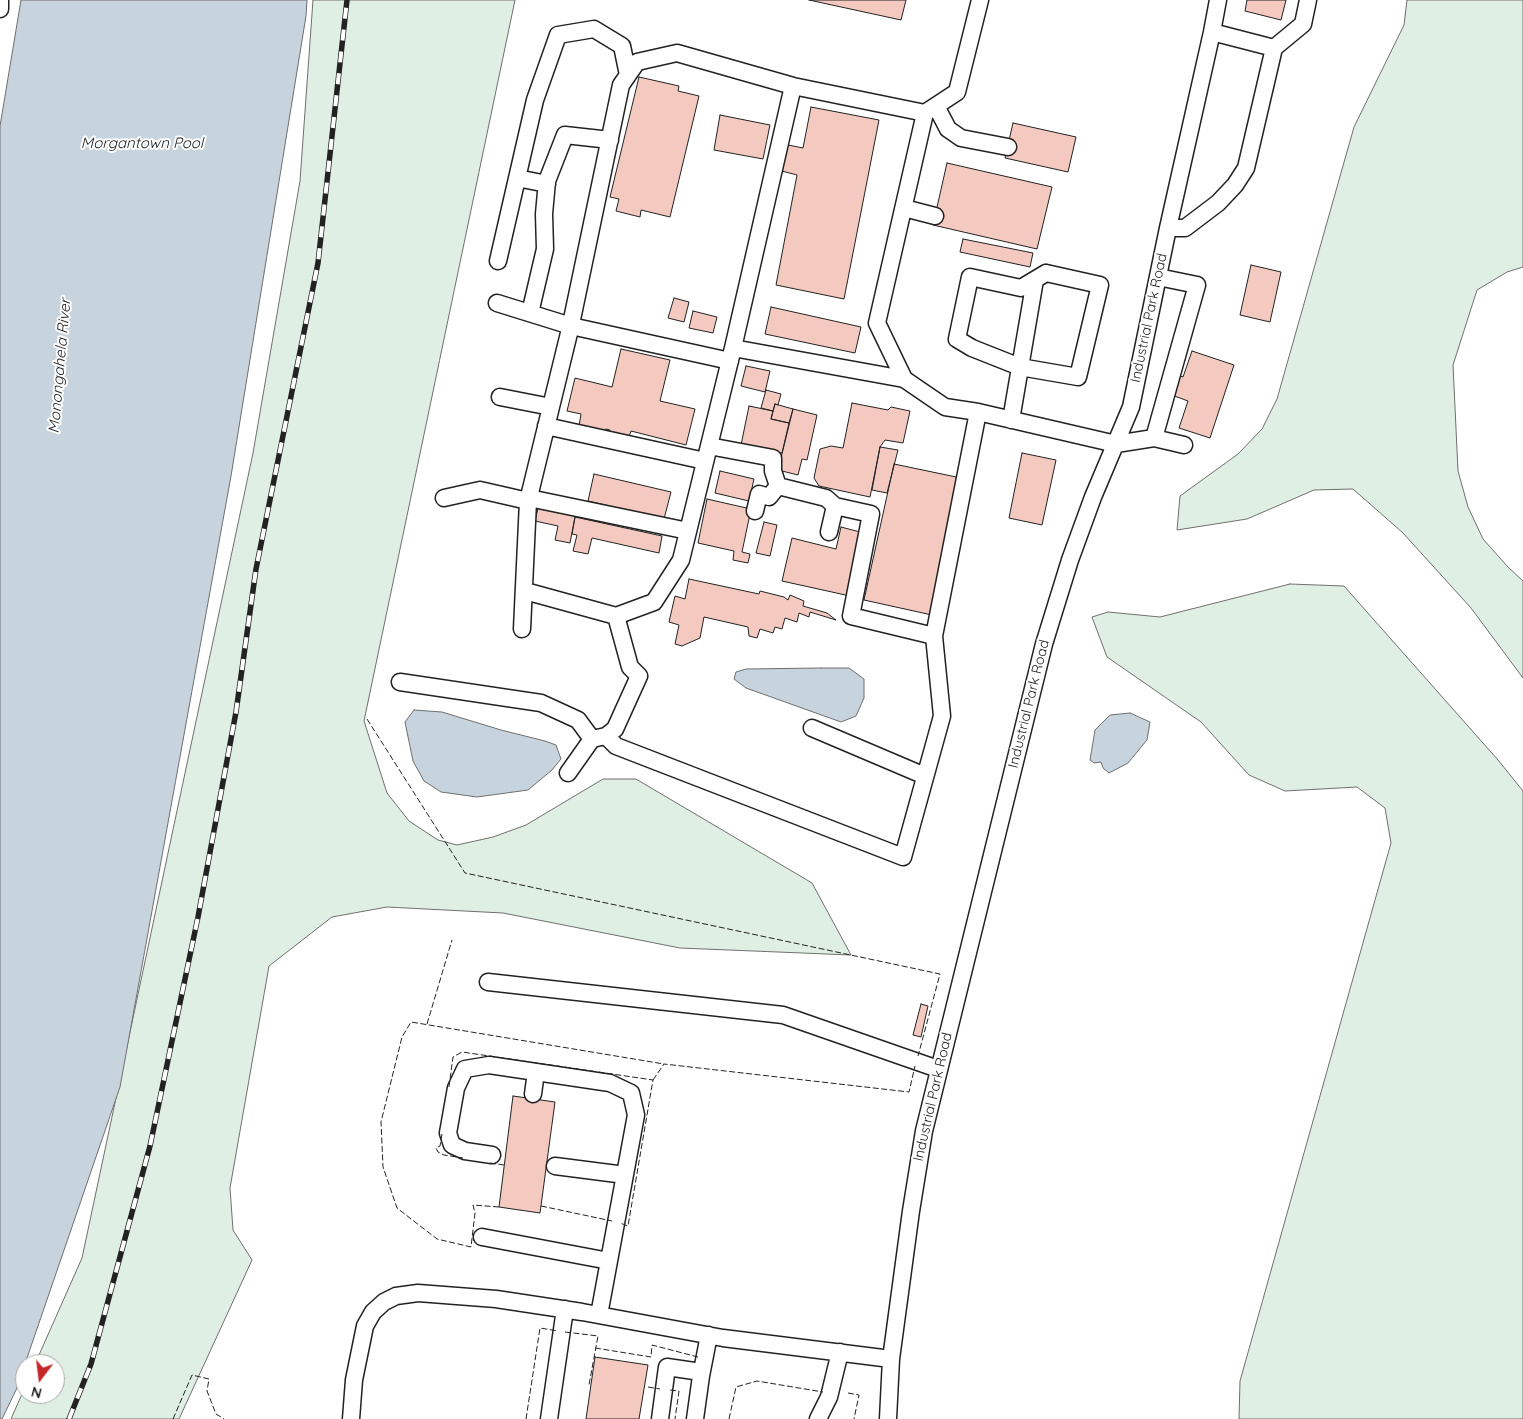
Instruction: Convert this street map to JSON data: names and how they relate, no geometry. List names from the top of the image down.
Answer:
{
  "streets": {
    "street": ["Industrial Park Road"]
  },
  "water": ["Morgantown Pool", "Monongahela River"],
  "north": "bottom"
}
